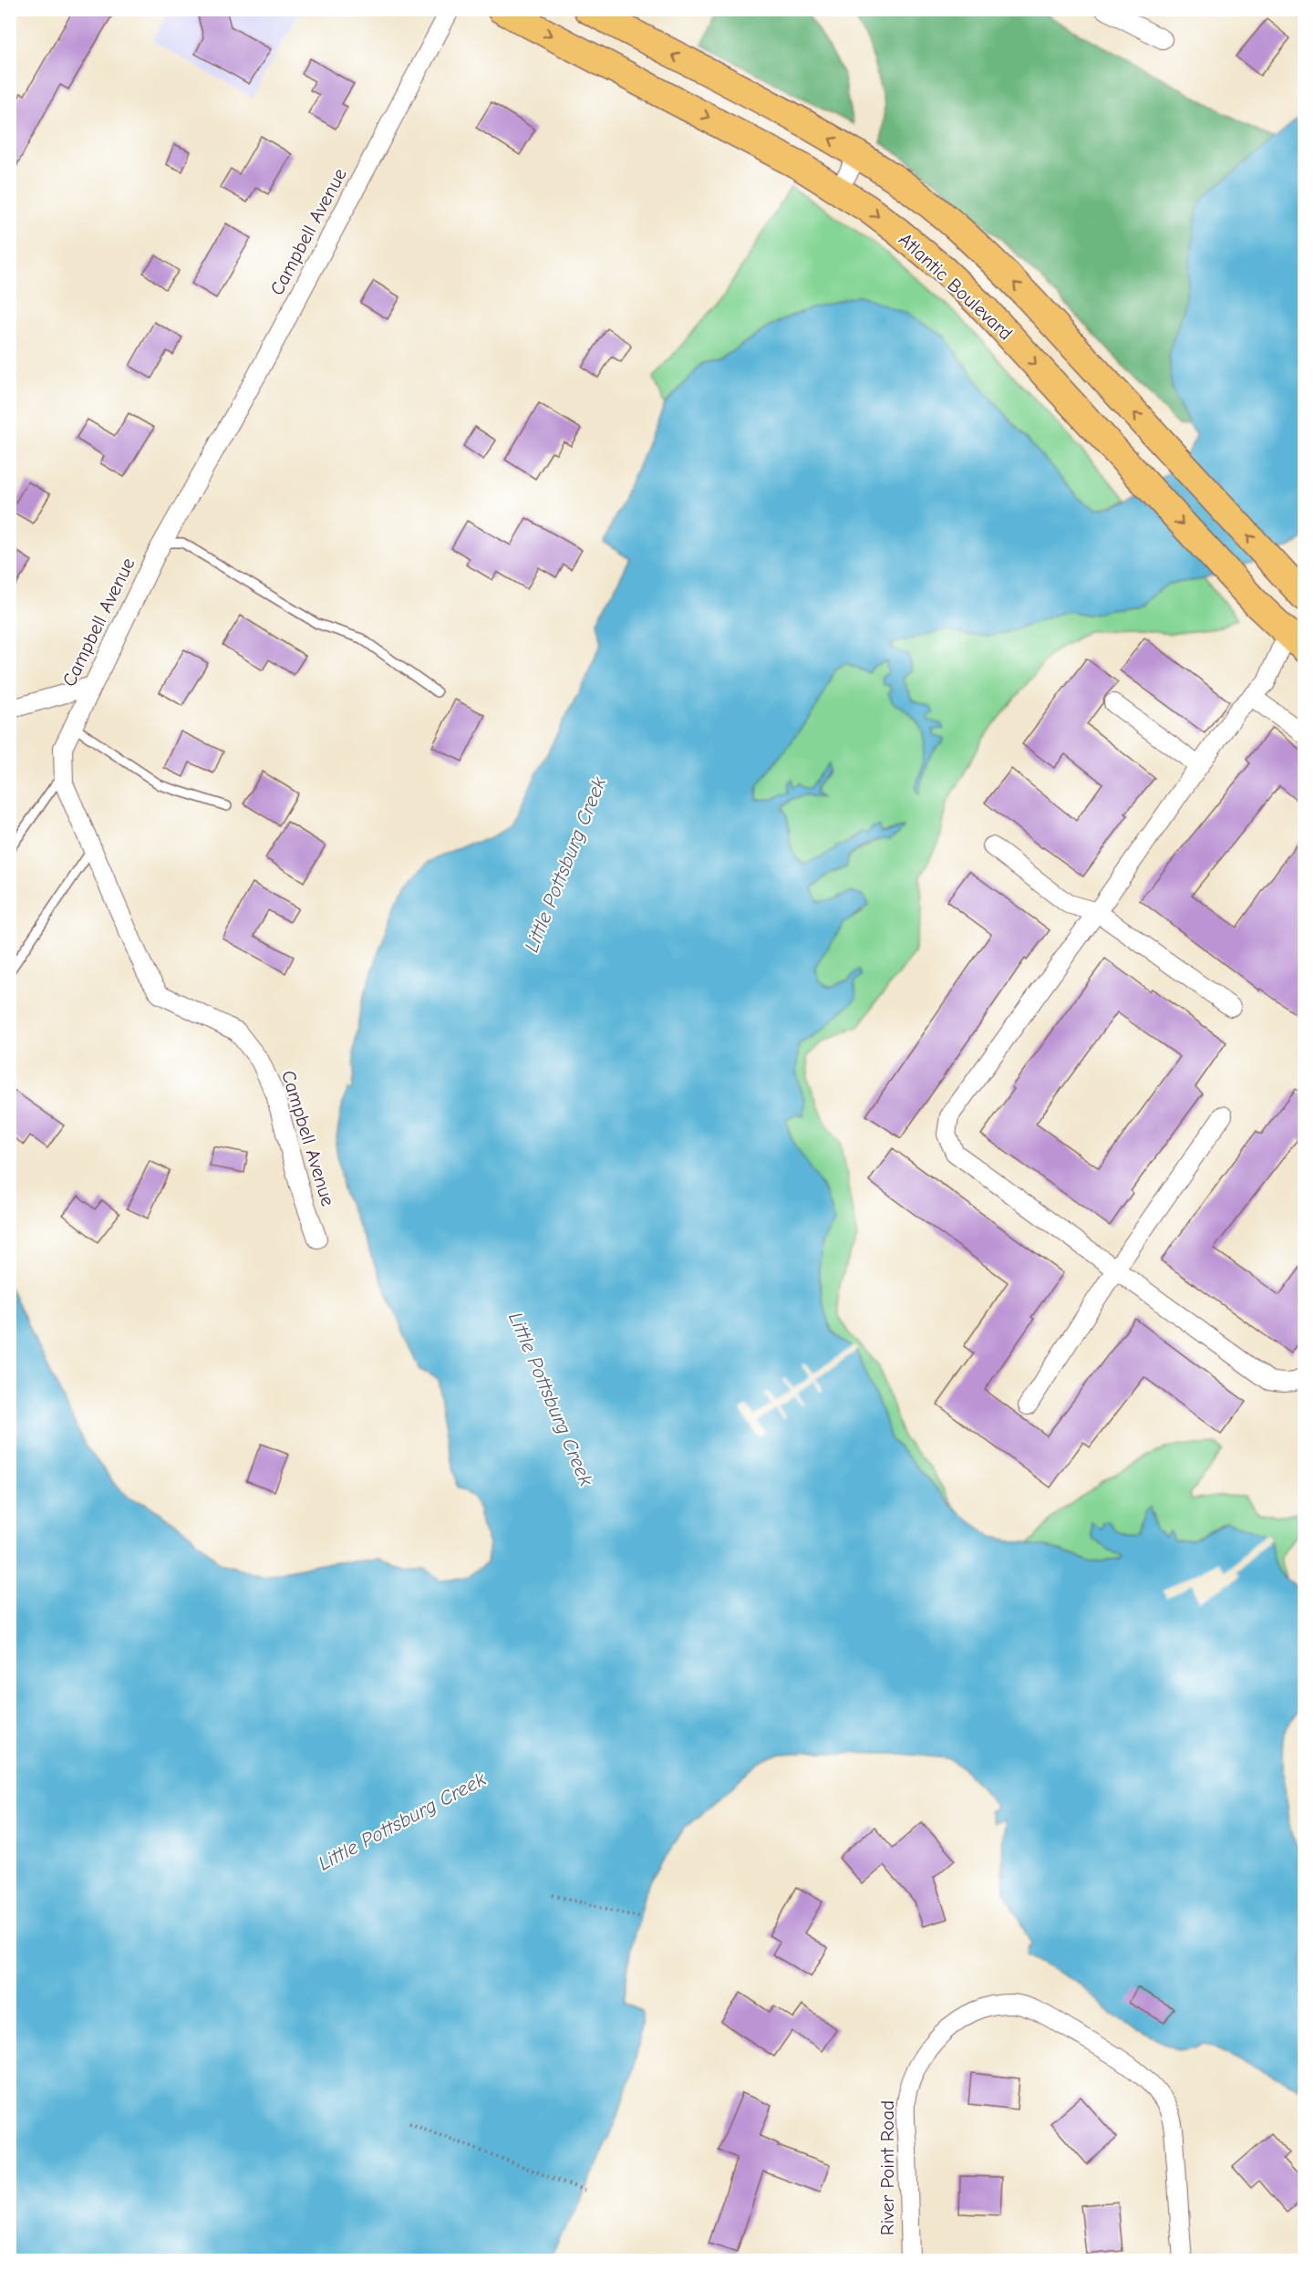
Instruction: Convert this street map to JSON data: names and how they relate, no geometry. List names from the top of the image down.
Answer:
{
  "streets": {
    "main road": ["Atlantic Boulevard"],
    "street": ["Campbell Avenue", "River Point Road"]
  },
  "water": ["Little Pottsburg Creek"]
}
